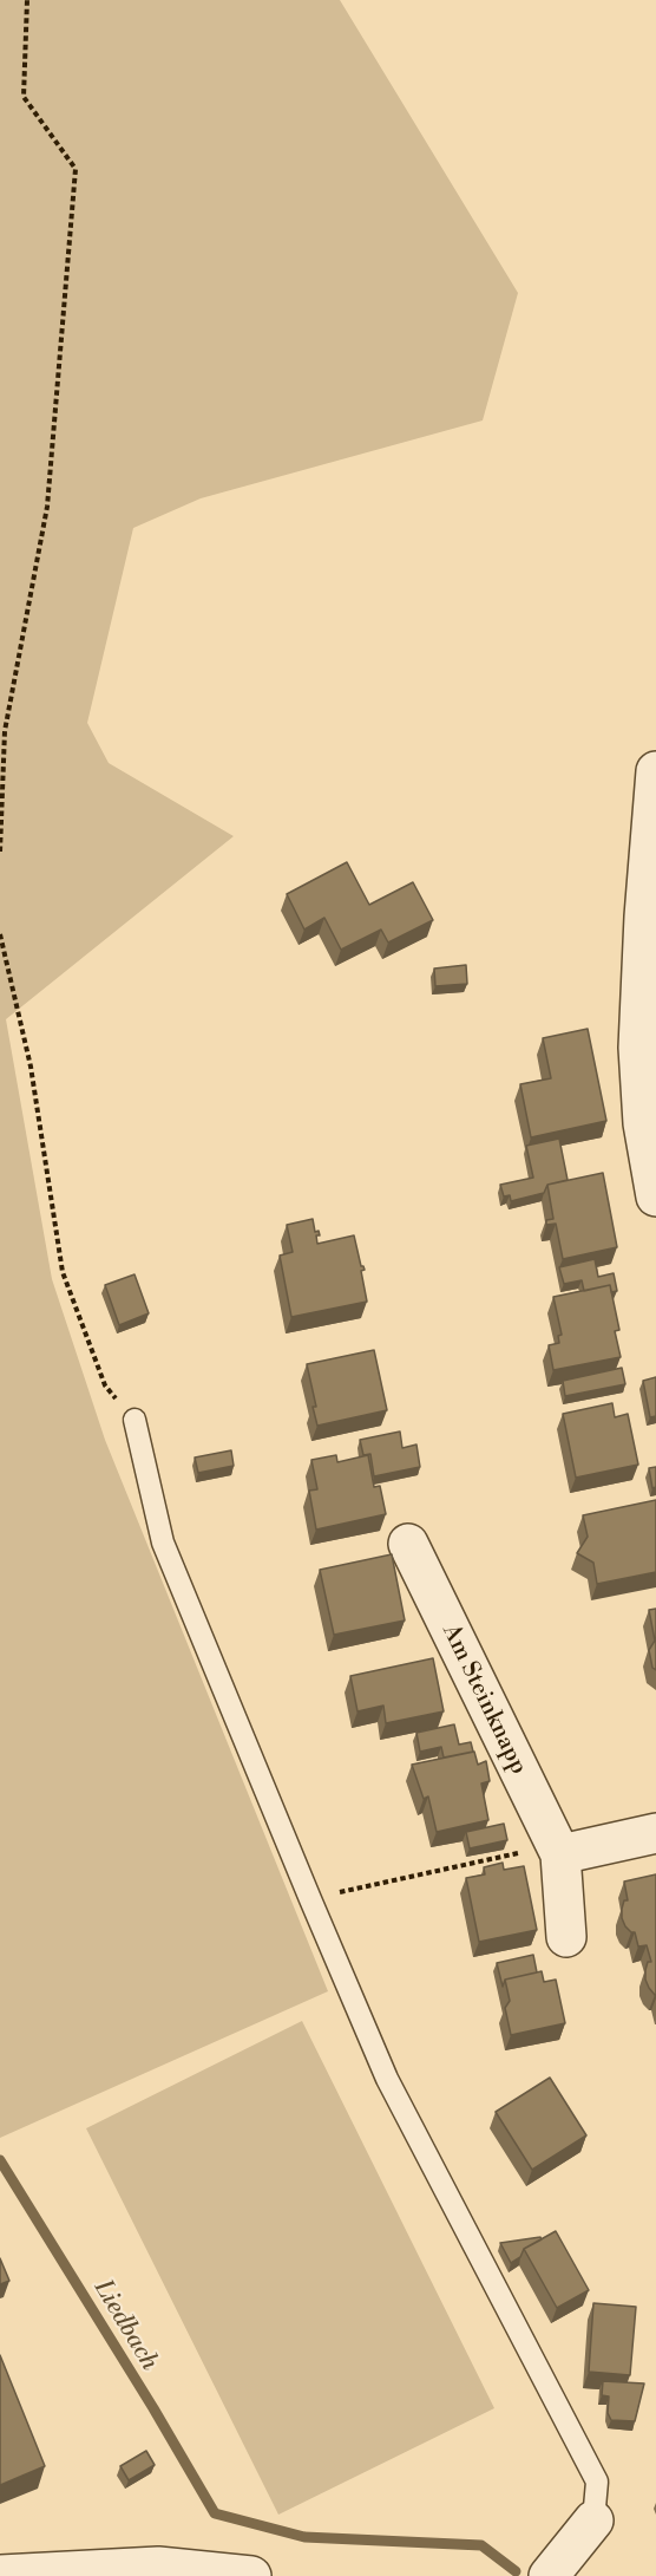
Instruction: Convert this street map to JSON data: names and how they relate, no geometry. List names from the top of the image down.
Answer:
{
  "streets": {
    "street": ["Am Steinknapp"]
  },
  "water": ["Liedbach"]
}
